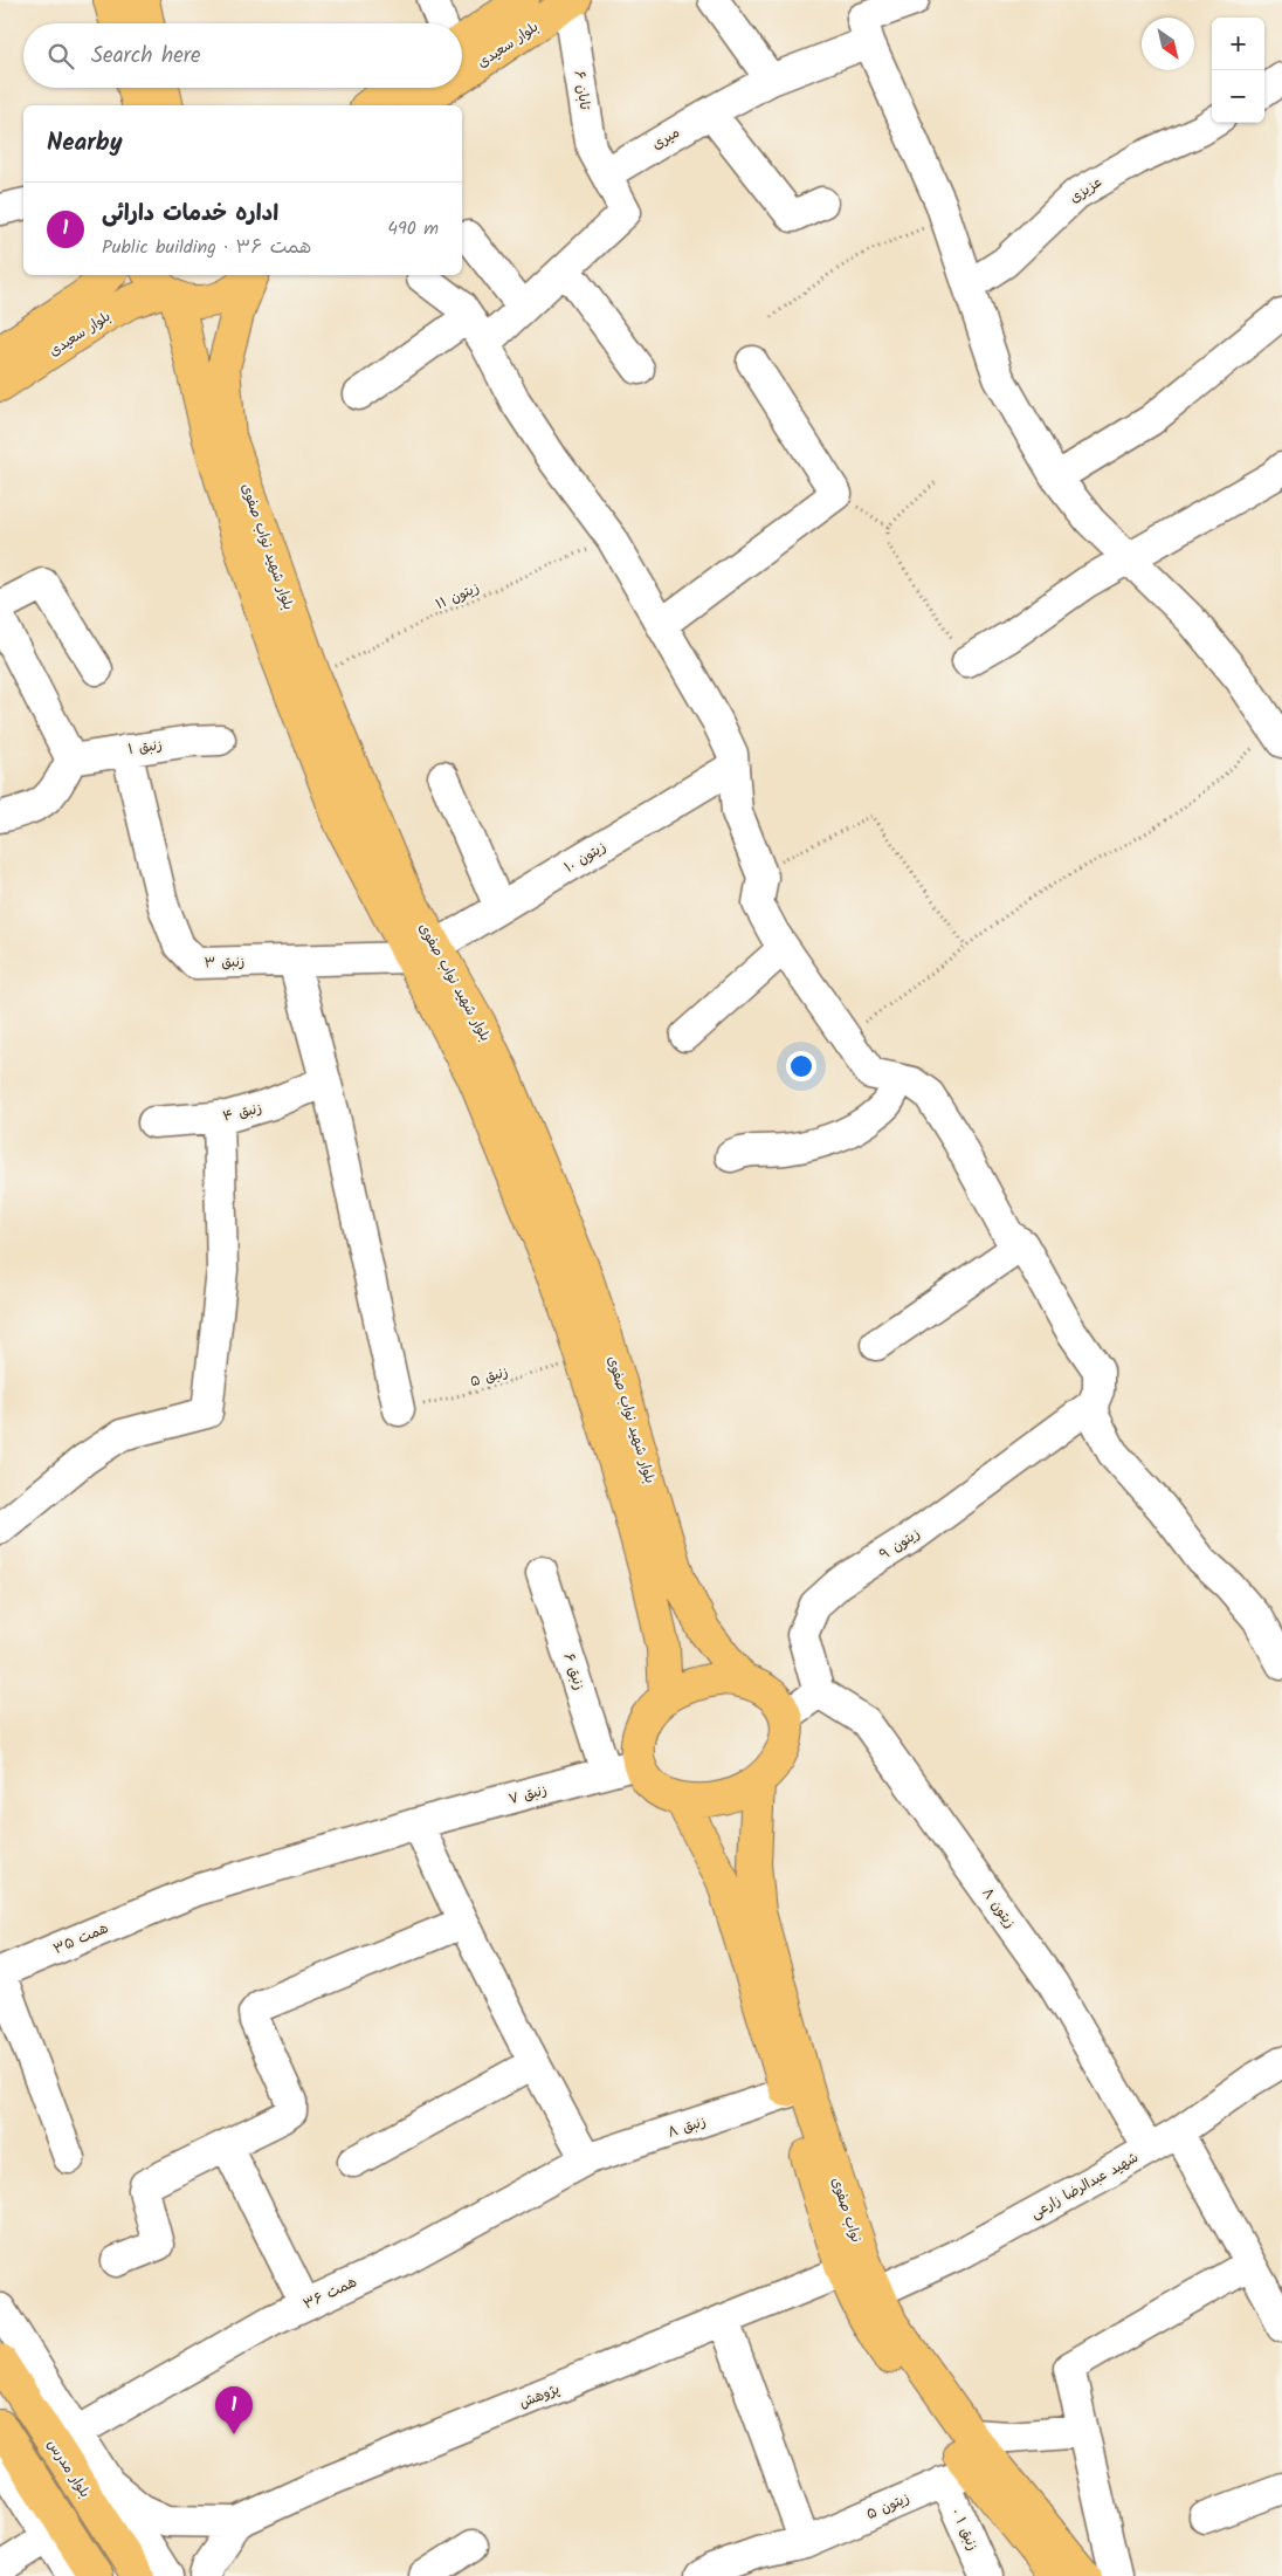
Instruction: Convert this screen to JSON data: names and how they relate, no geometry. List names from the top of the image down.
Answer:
{
  "streets": {
    "main road": [
      "بلوار سعیدی",
      "بلوار شهید نواب صفوی",
      "نواب صفوی",
      "بلوار مدرس"
    ],
    "street": [
      "تابان ۶",
      "میری",
      "عزیزی",
      "زنبق ۱",
      "زیتون ۱۰",
      "زنبق ۳",
      "زنبق ۴",
      "زیتون ۹",
      "زنبق ۶",
      "زنبق ۷",
      "زیتون ۸",
      "همت ۳۵",
      "زنبق ۸",
      "شهید عبدالرضا زارعی",
      "همت ۳۶",
      "پژوهش",
      "زیتون ۵",
      "زنبق ۱ ۰"
    ],
    "path": ["زیتون ۱۱", "زنبق ۵"]
  },
  "crossings": [
    ["بلوار سعیدی", "تابان ۶"],
    ["بلوار سعیدی", "بلوار شهید نواب صفوی"],
    ["تابان ۶", "میری"],
    ["بلوار شهید نواب صفوی", "زیتون ۱۱"],
    ["بلوار شهید نواب صفوی", "زیتون ۱۰"],
    ["بلوار شهید نواب صفوی", "زنبق ۳"],
    ["بلوار شهید نواب صفوی", "زنبق ۵"],
    ["بلوار شهید نواب صفوی", "زنبق ۷"],
    ["بلوار شهید نواب صفوی", "نواب صفوی"],
    ["زنبق ۱", "زنبق ۳"],
    ["زیتون ۱۰", "زنبق ۳"],
    ["زیتون ۹", "زیتون ۸"],
    ["زنبق ۶", "زنبق ۷"],
    ["زنبق ۷", "همت ۳۵"],
    ["زنبق ۷", "نواب صفوی"],
    ["زیتون ۸", "شهید عبدالرضا زارعی"],
    ["زنبق ۸", "نواب صفوی"],
    ["زنبق ۸", "همت ۳۶"],
    ["شهید عبدالرضا زارعی", "نواب صفوی"],
    ["نواب صفوی", "پژوهش"],
    ["نواب صفوی", "زیتون ۵"],
    ["نواب صفوی", "زنبق ۱ ۰"],
    ["زیتون ۵", "زنبق ۱ ۰"]
  ],
  "north": "bottom right",
  "page": {
    "map_buttons": ["+", "−"],
    "search": "Search here",
    "heading": "Nearby",
    "list": [
      {
        "mark": "1",
        "name": "اداره خدمات دارائی",
        "note": "Public building · همت ۳۶",
        "value": "490 m"
      }
    ],
    "pins": "1"
  }
}
